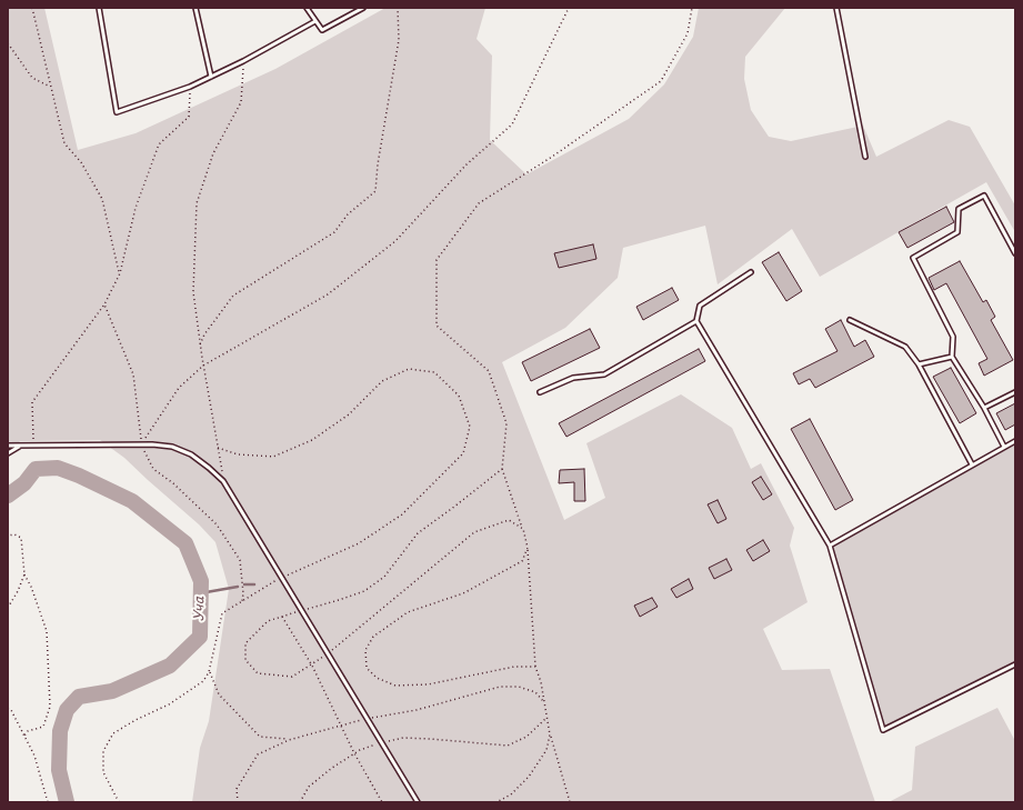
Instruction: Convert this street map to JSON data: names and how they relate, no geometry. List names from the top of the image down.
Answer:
{
  "water": ["Уча"]
}
